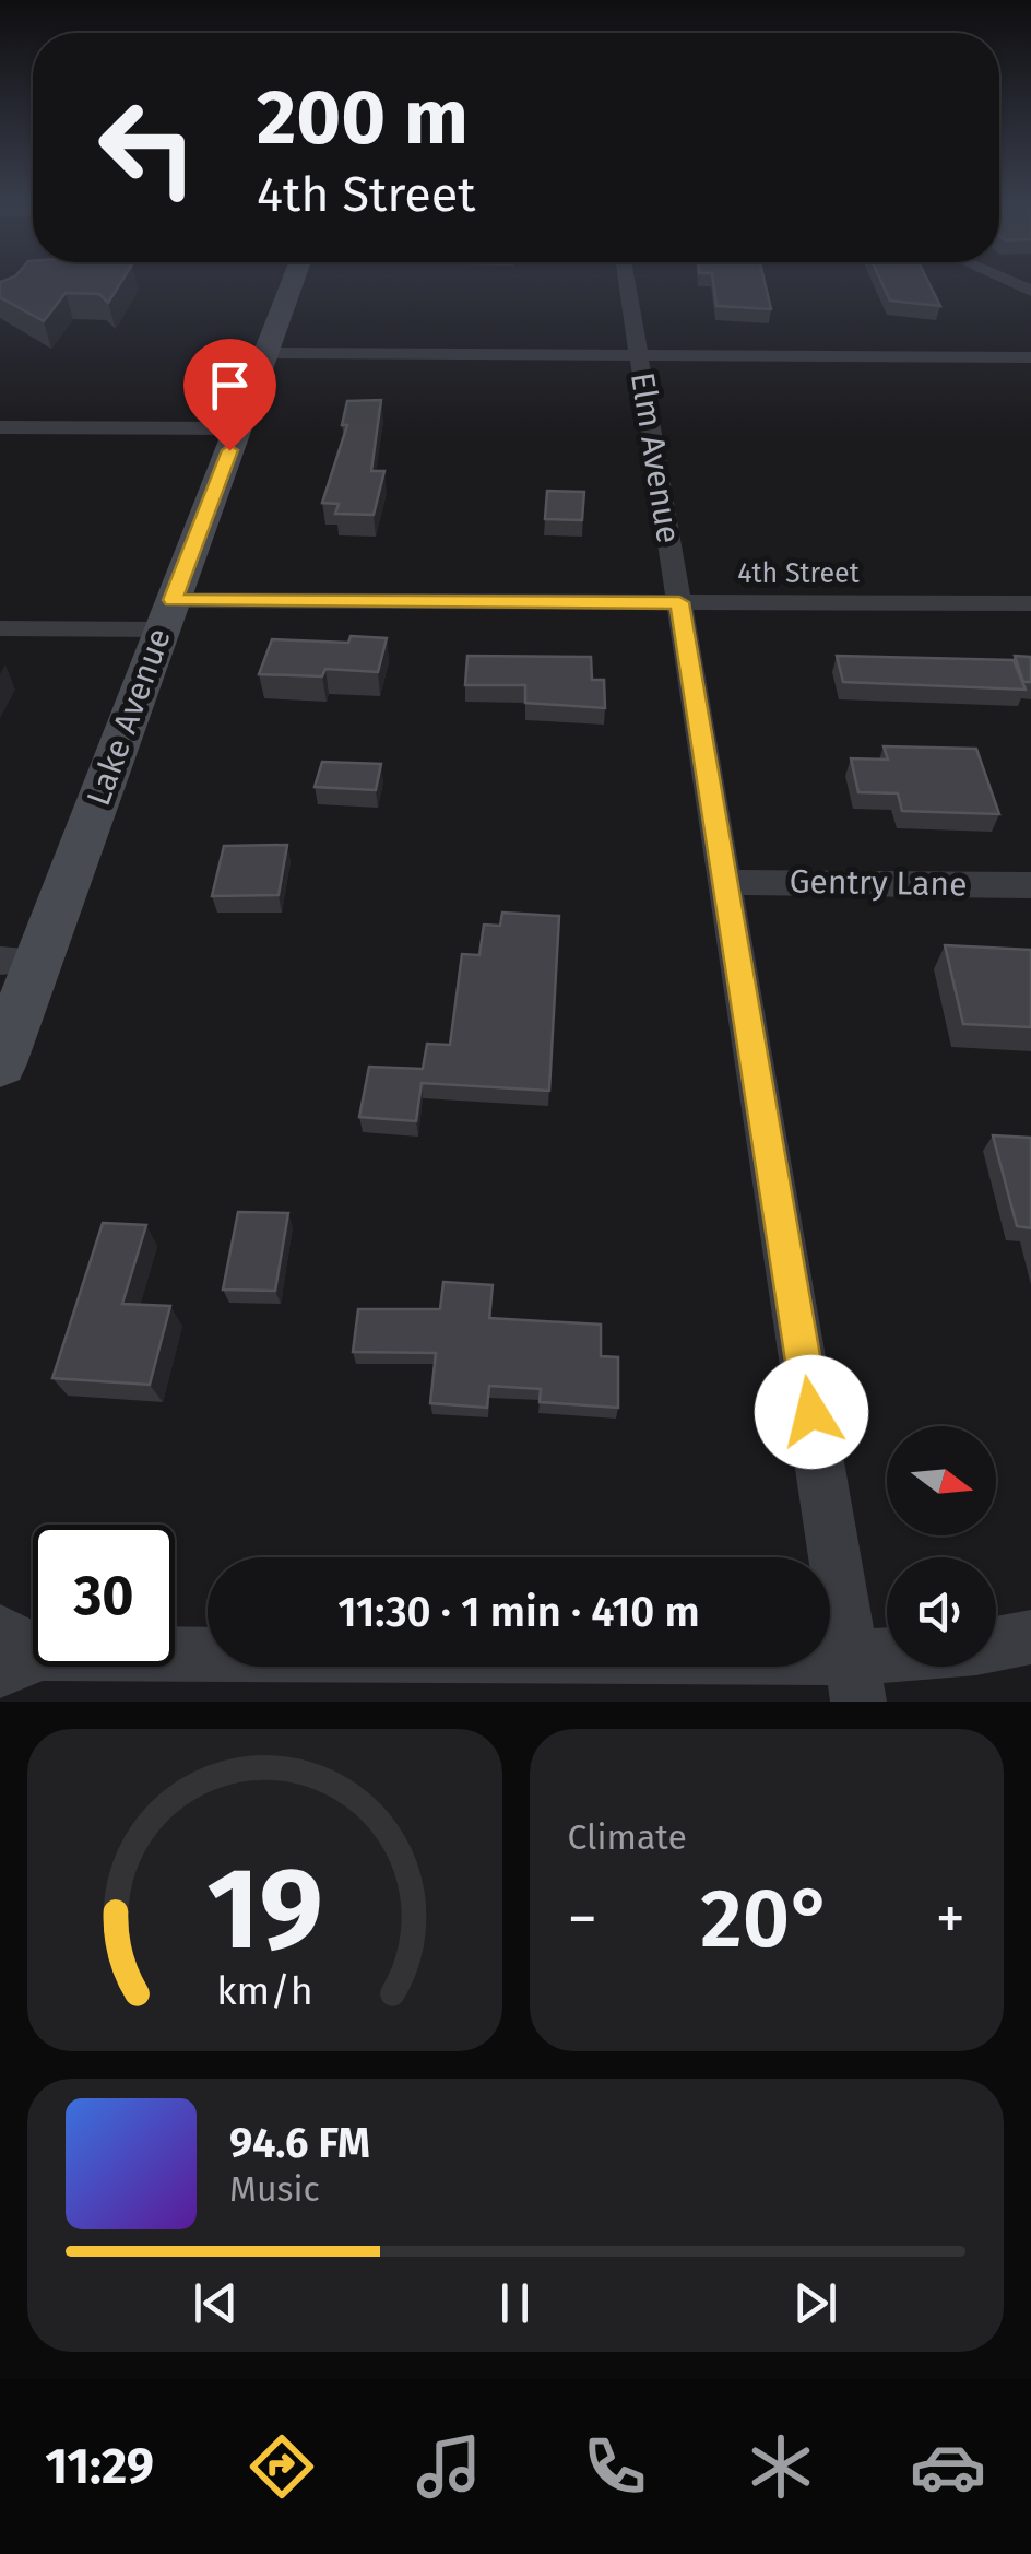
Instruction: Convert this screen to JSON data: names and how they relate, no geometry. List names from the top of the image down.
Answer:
{
  "streets": {
    "main road": ["Lake Avenue"],
    "street": ["Elm Avenue", "4th Street", "Gentry Lane"]
  },
  "crossings": [
    ["Elm Avenue", "4th Street"],
    ["Elm Avenue", "Gentry Lane"],
    ["4th Street", "Lake Avenue"]
  ],
  "north": "right",
  "page": {
    "turn": ["200 m", "4th Street"],
    "limit": "30",
    "trip": "11:30 · 1 min · 410 m",
    "tile": "Climate",
    "heat": ["−", "20°", "+"],
    "song": ["94.6 FM", "Music"],
    "tabs": "11:29",
    "gauge": ["19", "km/h"]
  }
}
